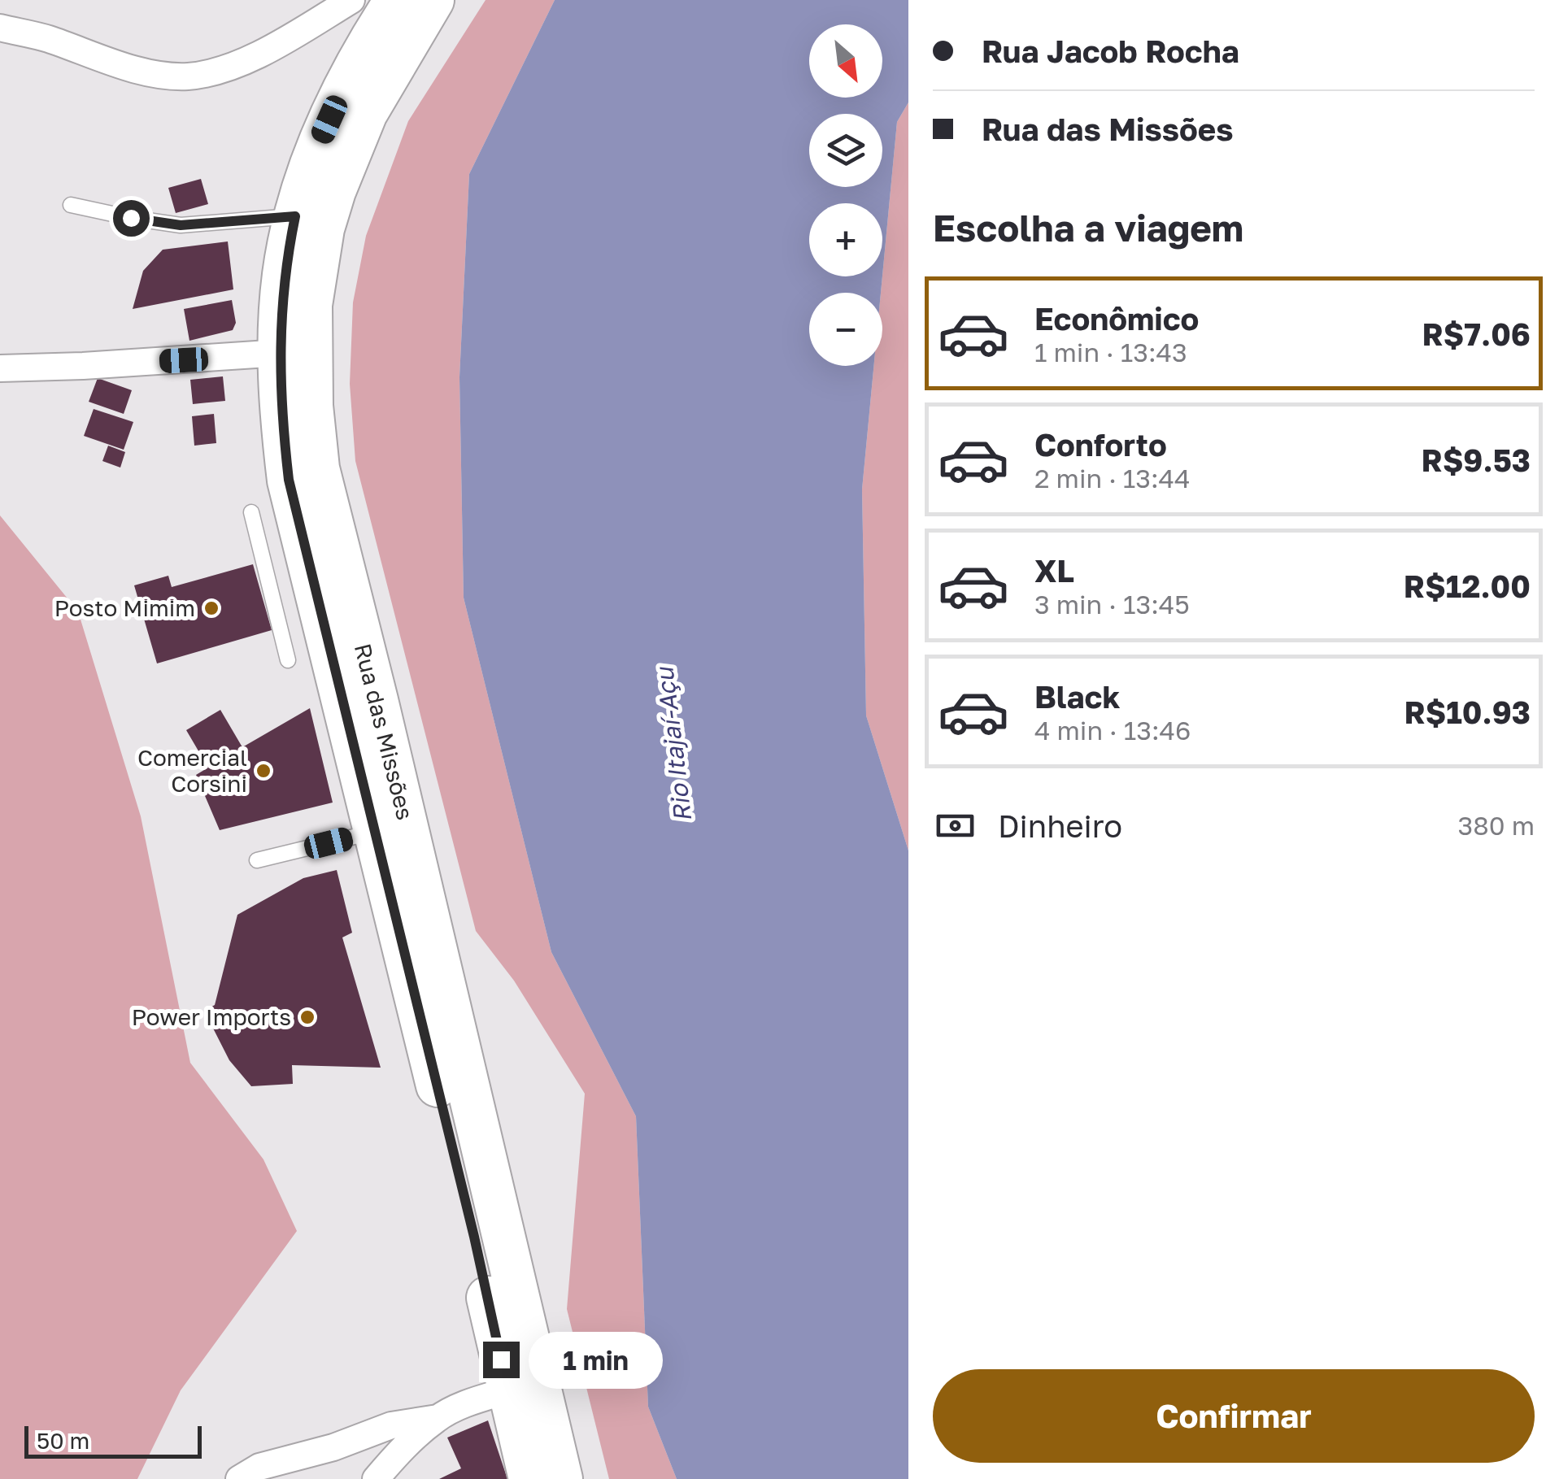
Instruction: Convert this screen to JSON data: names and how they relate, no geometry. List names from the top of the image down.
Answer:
{
  "streets": {
    "main road": ["Rua das Missões"]
  },
  "water": ["Rio Itajaí-Açu"],
  "places": ["Posto Mimim", "Comercial Corsini", "Power Imports"],
  "scale_bar": "50 m",
  "north": "bottom right",
  "page": {
    "banner": ["Rua Jacob Rocha", "Rua das Missões"],
    "map_buttons": ["+", "−"],
    "heading": "Escolha a viagem",
    "list": [
      {
        "name": "Econômico",
        "note": "1 min · 13:43",
        "value": "R$7.06"
      },
      {
        "name": "Conforto",
        "note": "2 min · 13:44",
        "value": "R$9.53"
      },
      {
        "name": "XL",
        "note": "3 min · 13:45",
        "value": "R$12.00"
      },
      {
        "name": "Black",
        "note": "4 min · 13:46",
        "value": "R$10.93"
      }
    ],
    "pay": ["Dinheiro", "380 m"],
    "bubble": "1 min",
    "buttons": "Confirmar",
    "scale": "50 m"
  }
}
